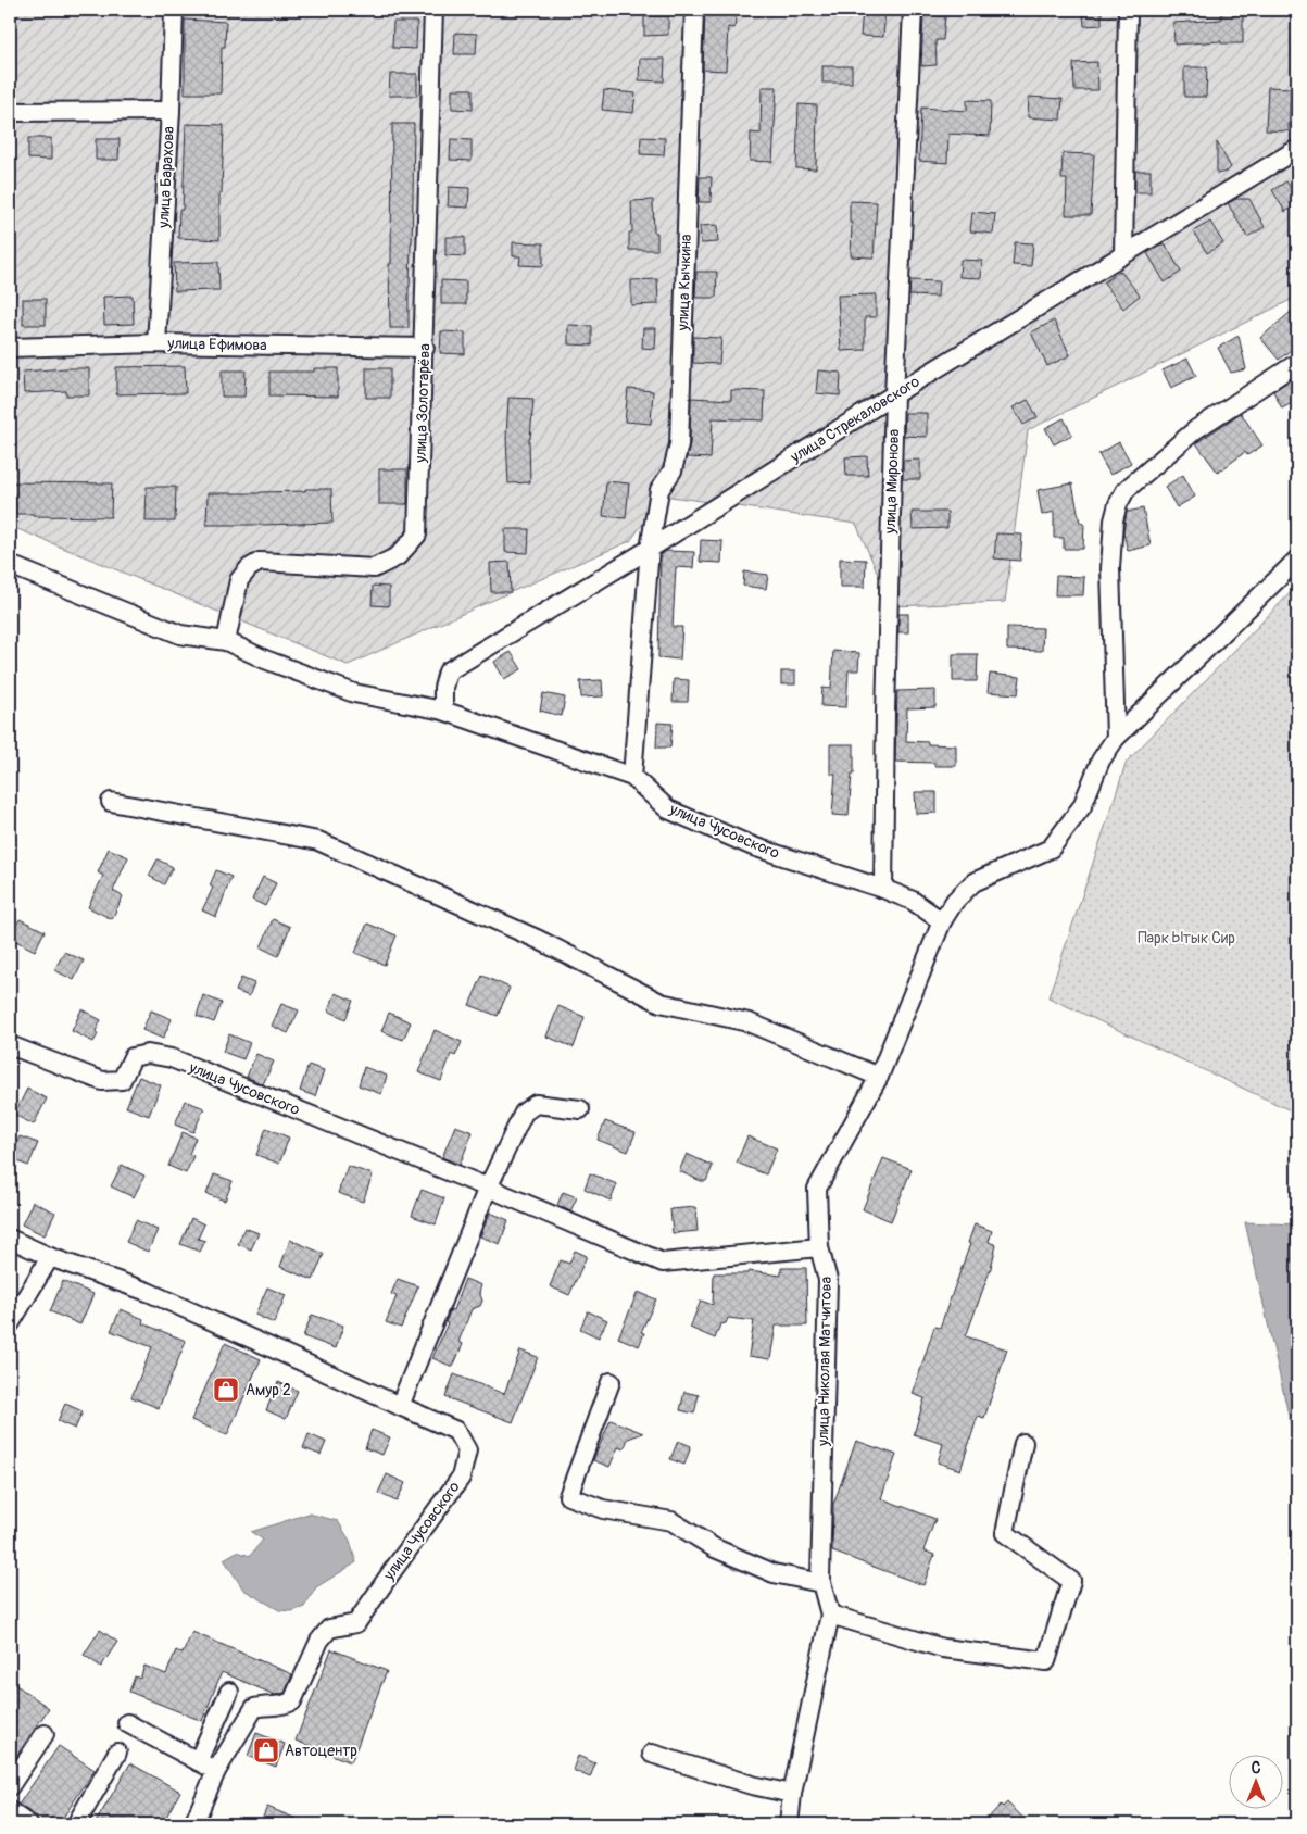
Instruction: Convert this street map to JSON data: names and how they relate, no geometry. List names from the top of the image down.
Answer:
{
  "streets": {
    "street": [
      "улица Барахова",
      "улица Кычкина",
      "улица Ефимова",
      "улица Золотарёва",
      "улица Стрекаловского",
      "улица Миронова",
      "улица Чусовского",
      "улица Николая Матчитова"
    ]
  },
  "crossings": [
    ["улица Барахова", "улица Ефимова"],
    ["улица Кычкина", "улица Стрекаловского"],
    ["улица Кычкина", "улица Чусовского"],
    ["улица Ефимова", "улица Золотарёва"],
    ["улица Золотарёва", "улица Чусовского"],
    ["улица Стрекаловского", "улица Миронова"],
    ["улица Стрекаловского", "улица Чусовского"],
    ["улица Миронова", "улица Чусовского"],
    ["улица Чусовского", "улица Николая Матчитова"]
  ],
  "parks": ["Парк Ытык Сир"],
  "places": {
    "shop": ["Амур 2", "Автоцентр"]
  },
  "north": "top"
}
